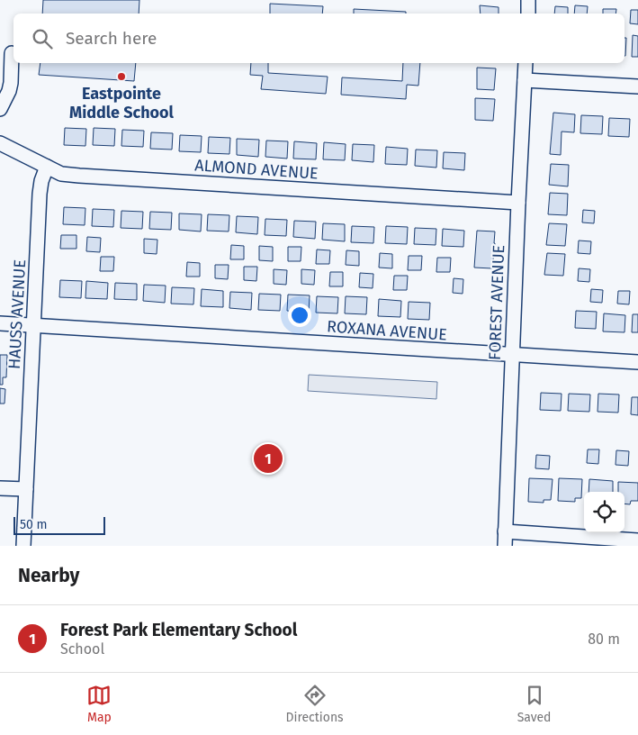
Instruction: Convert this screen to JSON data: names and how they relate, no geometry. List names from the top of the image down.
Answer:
{
  "streets": {
    "street": [
      "ALMOND AVENUE",
      "FOREST AVENUE",
      "HAUSS AVENUE",
      "ROXANA AVENUE"
    ]
  },
  "crossings": [
    ["ALMOND AVENUE", "FOREST AVENUE"],
    ["ALMOND AVENUE", "HAUSS AVENUE"],
    ["FOREST AVENUE", "ROXANA AVENUE"],
    ["HAUSS AVENUE", "ROXANA AVENUE"]
  ],
  "places": ["Eastpointe Middle School"],
  "scale_bar": "50 m",
  "page": {
    "search": "Search here",
    "pins": "1",
    "scale": "50 m",
    "heading": "Nearby",
    "list": [
      {
        "mark": "1",
        "name": "Forest Park Elementary School",
        "note": "School",
        "value": "80 m"
      }
    ],
    "nav": ["Map", "Directions", "Saved"]
  }
}
